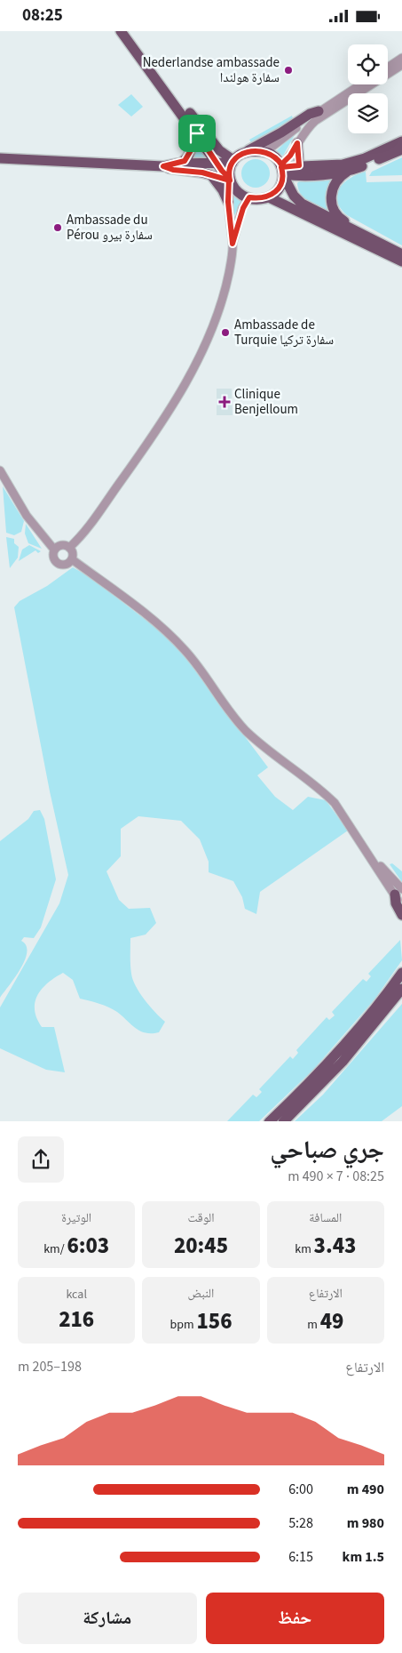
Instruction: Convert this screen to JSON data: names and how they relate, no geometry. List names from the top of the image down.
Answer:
{
  "places": {
    "other": ["Nederlandse ambassade سفارة هولندا", "Ambassade du Pérou سفارة بيرو", "Ambassade de Turquie سفارة تركيا"],
    "health": ["Clinique Benjelloum"]
  },
  "page": {
    "status": "08:25",
    "heading": ["جري صباحي", "08:25 · 7 × 490 m"],
    "stats": [
      ["المسافة", "3.43 km"],
      ["الوقت", "20:45"],
      ["الوتيرة", "6:03 /km"],
      ["الارتفاع", "49 m"],
      ["النبض", "156 bpm"],
      ["kcal", "216"]
    ],
    "chart": ["الارتفاع", "198–205 m"],
    "list": [
      {
        "name": "490 m",
        "note": "6:00"
      },
      {
        "name": "980 m",
        "note": "5:28"
      },
      {
        "name": "1.5 km",
        "note": "6:15"
      }
    ],
    "buttons": ["حفظ", "مشاركة"]
  }
}
